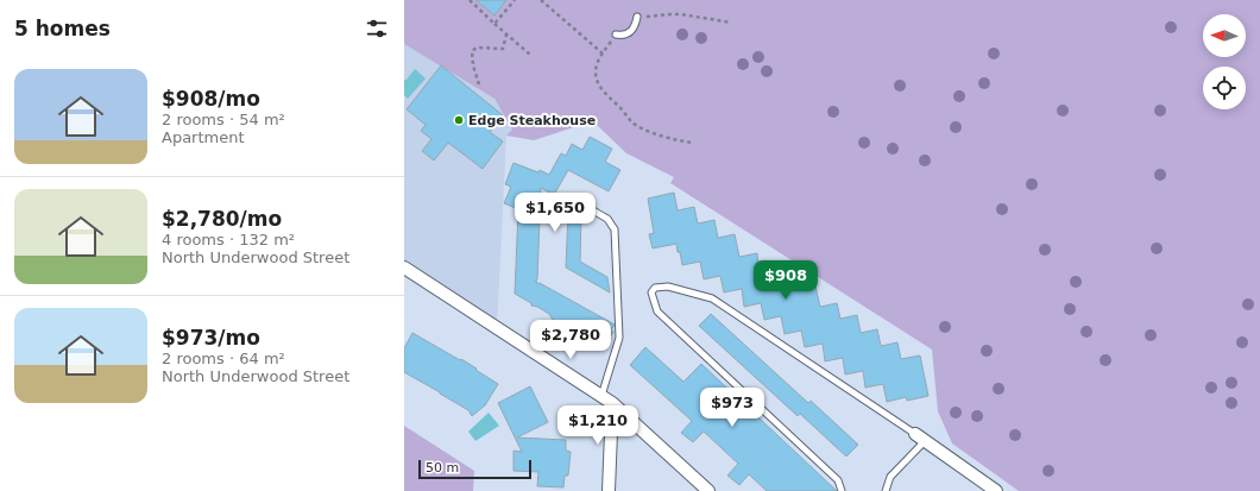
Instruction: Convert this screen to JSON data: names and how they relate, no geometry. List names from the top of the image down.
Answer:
{
  "places": ["Edge Steakhouse"],
  "scale_bar": "50 m",
  "north": "left",
  "page": {
    "heading": "5 homes",
    "list": [
      {
        "name": "$908/mo",
        "note": "2 rooms · 54 m² · Apartment"
      },
      {
        "name": "$2,780/mo",
        "note": "4 rooms · 132 m² · North Underwood Street"
      },
      {
        "name": "$973/mo",
        "note": "2 rooms · 64 m² · North Underwood Street"
      }
    ],
    "price": [
      "$1,650",
      "$908",
      "$2,780",
      "$973",
      "$1,210"
    ],
    "scale": "50 m"
  }
}
